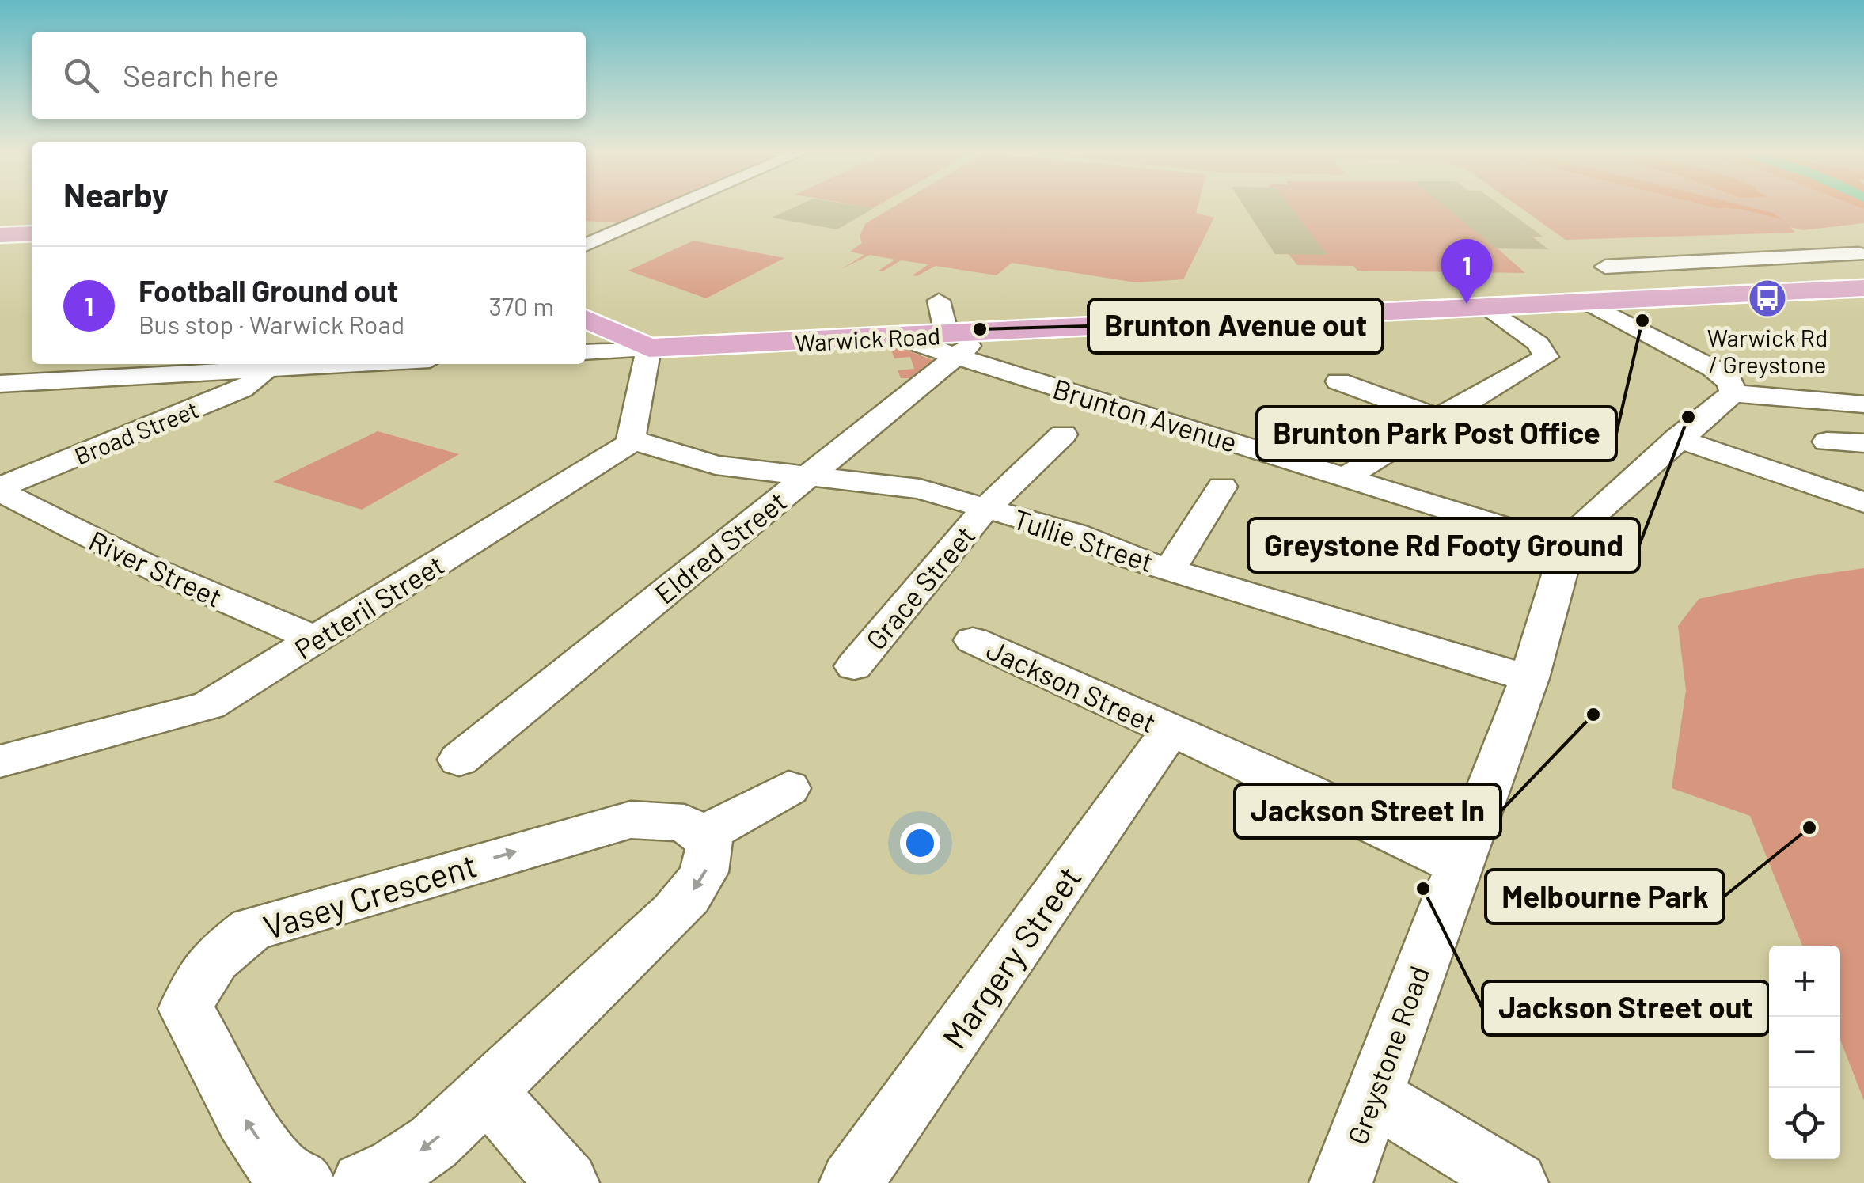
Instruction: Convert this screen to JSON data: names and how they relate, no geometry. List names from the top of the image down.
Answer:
{
  "streets": {
    "main road": ["Warwick Road"],
    "street": [
      "Brunton Avenue",
      "Broad Street",
      "Tullie Street",
      "Eldred Street",
      "River Street",
      "Grace Street",
      "Petteril Street",
      "Jackson Street",
      "Vasey Crescent",
      "Margery Street",
      "Greystone Road"
    ]
  },
  "crossings": [
    ["Warwick Road", "Brunton Avenue"],
    ["Warwick Road", "Eldred Street"],
    ["Brunton Avenue", "Eldred Street"],
    ["Brunton Avenue", "Greystone Road"],
    ["Broad Street", "River Street"],
    ["Tullie Street", "Eldred Street"],
    ["Tullie Street", "Grace Street"],
    ["Tullie Street", "Petteril Street"],
    ["Tullie Street", "Greystone Road"],
    ["River Street", "Petteril Street"],
    ["Jackson Street", "Margery Street"],
    ["Jackson Street", "Greystone Road"]
  ],
  "places": {
    "bus stop": ["Warwick Rd / Greystone"],
    "other": [
      "Brunton Park Post Office",
      "Brunton Avenue out",
      "Greystone Rd Footy Ground",
      "Jackson Street In",
      "Melbourne Park",
      "Jackson Street out"
    ]
  },
  "page": {
    "search": "Search here",
    "heading": "Nearby",
    "pins": "1",
    "list": [
      {
        "mark": "1",
        "name": "Football Ground out",
        "note": "Bus stop · Warwick Road",
        "value": "370 m"
      }
    ],
    "map_buttons": ["+", "−"]
  }
}
